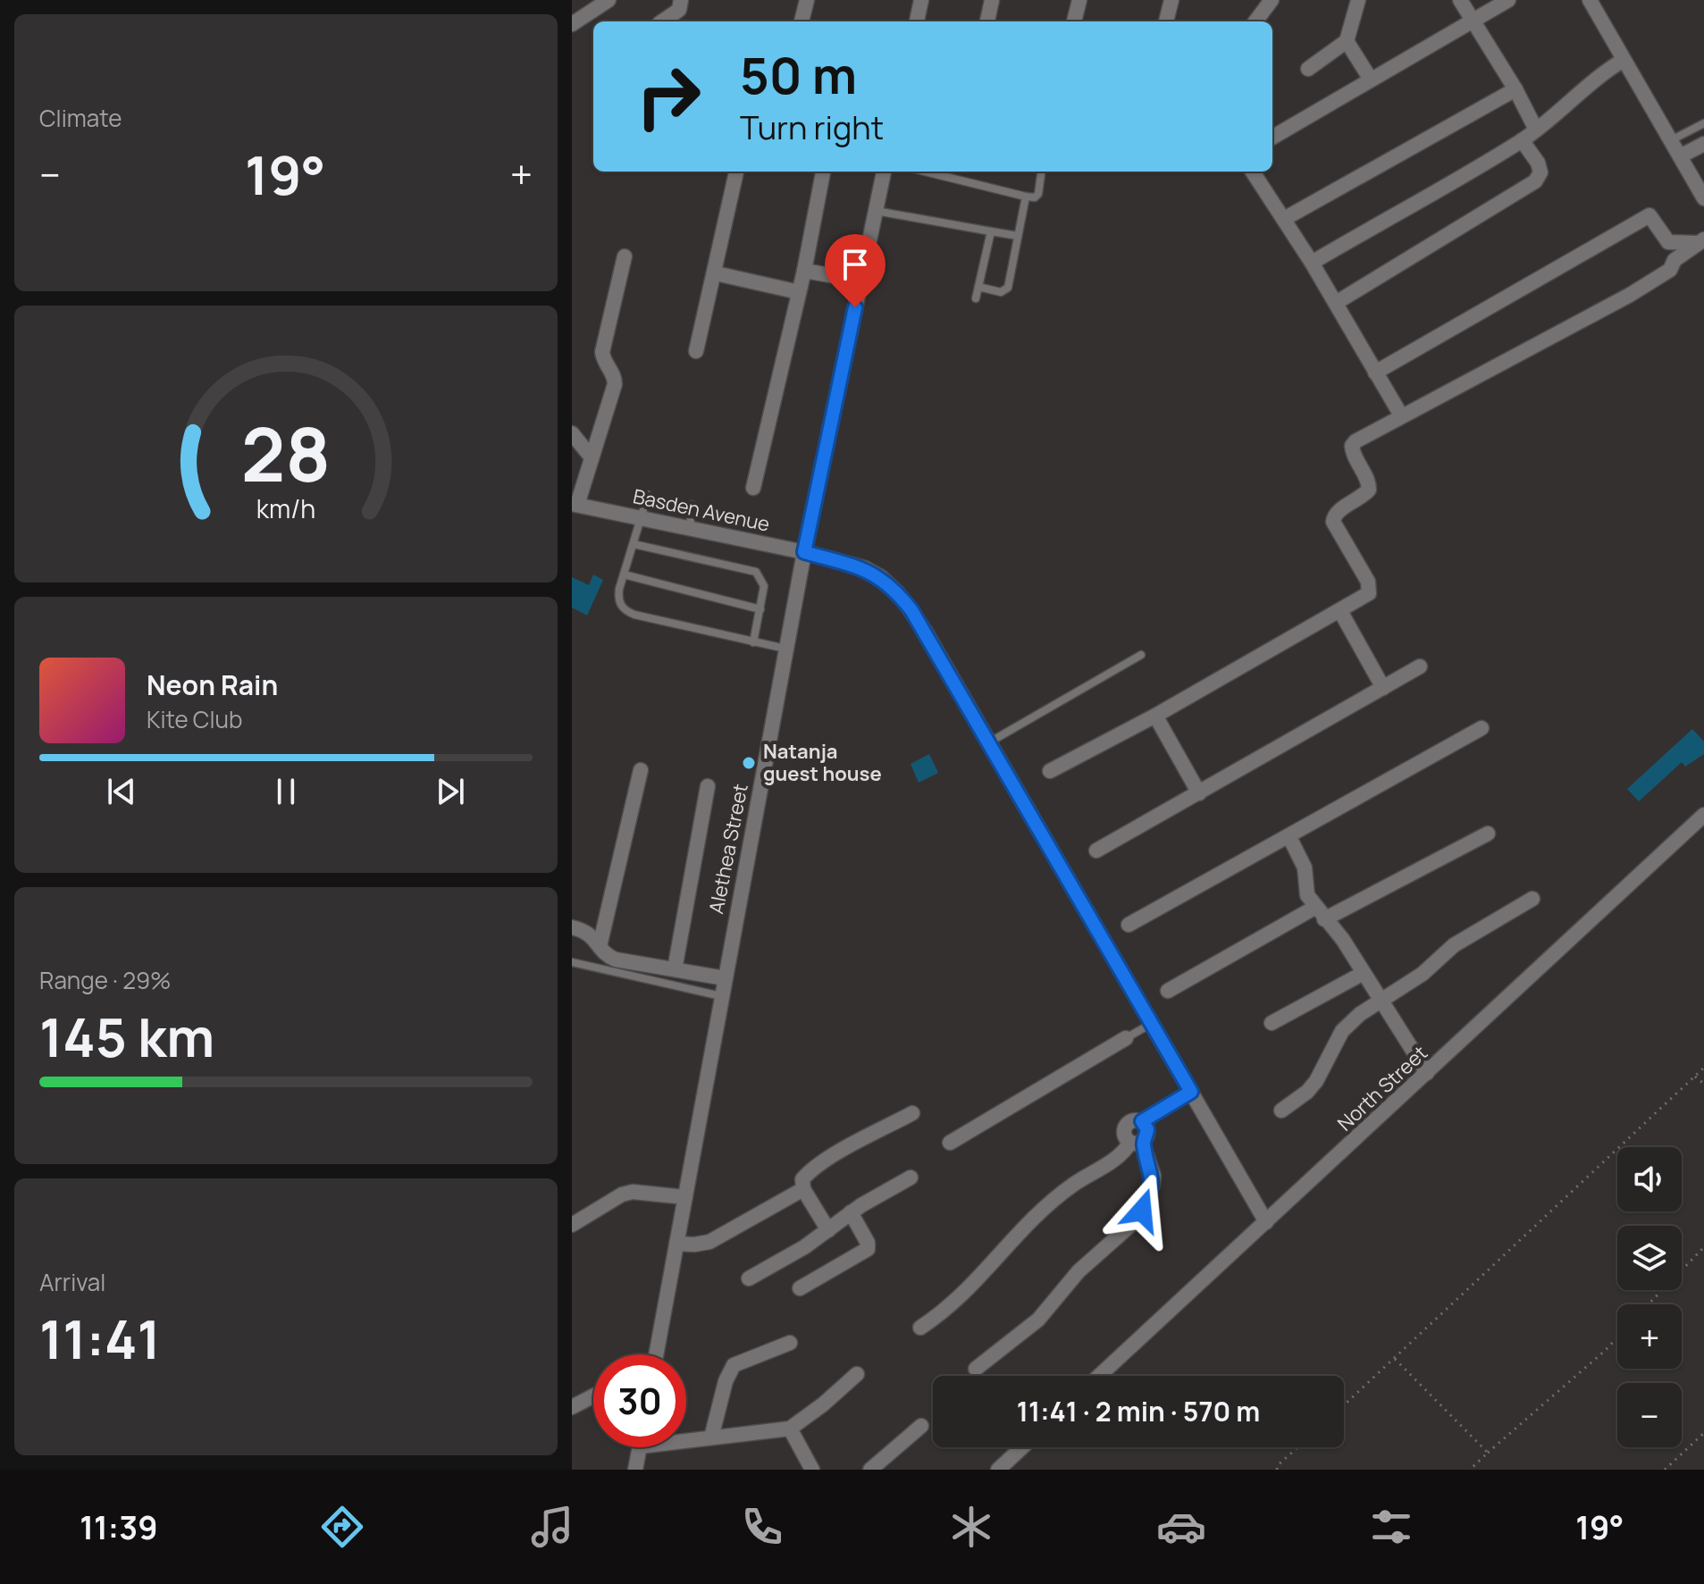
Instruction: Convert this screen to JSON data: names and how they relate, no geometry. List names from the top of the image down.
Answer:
{
  "streets": {
    "street": ["Basden Avenue", "Alethea Street", "North Street"]
  },
  "crossings": [
    ["Basden Avenue", "Alethea Street"],
    ["Basden Avenue", "North Street"]
  ],
  "places": ["Natanja guest house"],
  "page": {
    "tile": [
      "Climate",
      ["Range · 29%", "145 km"],
      ["Arrival", "11:41"]
    ],
    "turn": ["50 m", "Turn right"],
    "heat": ["−", "19°", "+"],
    "song": ["Neon Rain", "Kite Club"],
    "map_buttons": ["+", "−"],
    "limit": "30",
    "trip": "11:41 · 2 min · 570 m",
    "tabs": ["11:39", "19°"],
    "gauge": ["28", "km/h"]
  }
}
